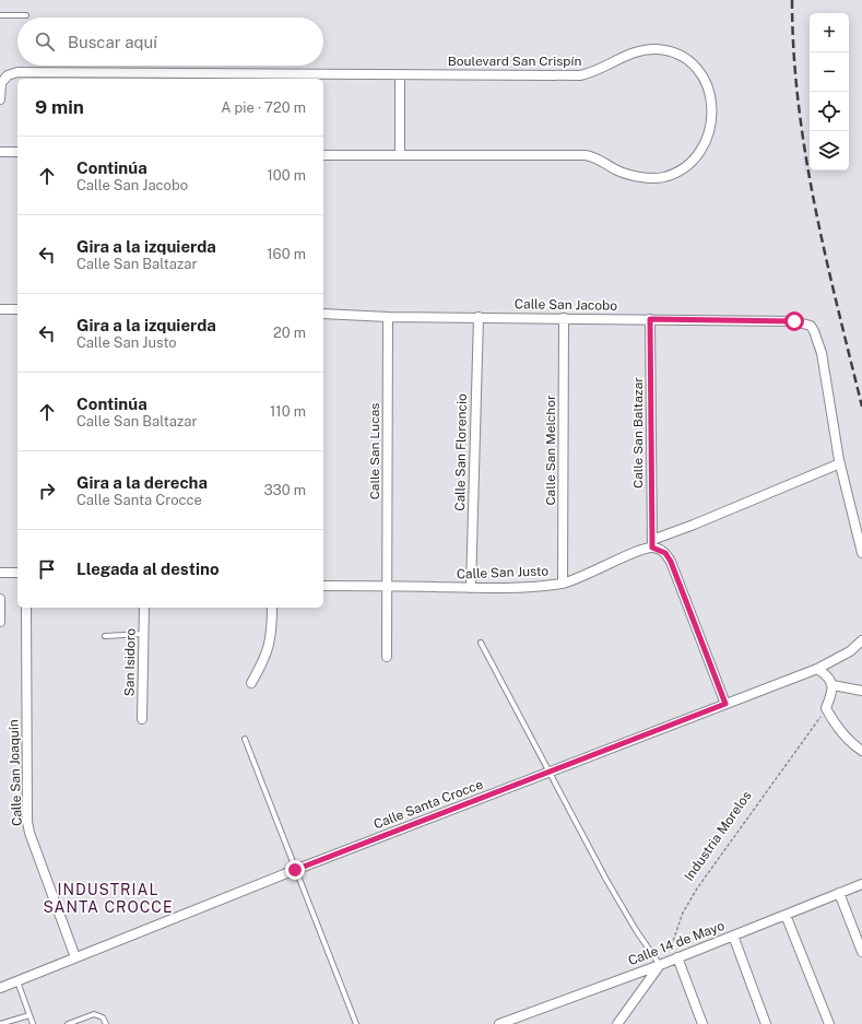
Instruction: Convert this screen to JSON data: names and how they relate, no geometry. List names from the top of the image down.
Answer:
{
  "streets": {
    "street": [
      "Boulevard San Crispín",
      "Calle San Jacobo",
      "Calle San Baltazar",
      "Calle San Melchor",
      "Calle San Lucas",
      "Calle San Florencio",
      "Calle San Justo",
      "San Isidoro",
      "Calle San Joaquín",
      "Calle Santa Crocce",
      "Calle 14 de Mayo"
    ],
    "path": ["Industria Morelos"]
  },
  "crossings": [
    ["Calle San Jacobo", "Calle San Baltazar"],
    ["Calle San Jacobo", "Calle San Melchor"],
    ["Calle San Jacobo", "Calle San Lucas"],
    ["Calle San Jacobo", "Calle San Florencio"],
    ["Calle San Jacobo", "Calle San Justo"],
    ["Calle San Baltazar", "Calle San Justo"],
    ["Calle San Melchor", "Calle San Justo"],
    ["Calle San Lucas", "Calle San Justo"],
    ["Calle San Florencio", "Calle San Justo"],
    ["Calle San Joaquín", "Calle Santa Crocce"],
    ["Industria Morelos", "Calle 14 de Mayo"]
  ],
  "districts": ["INDUSTRIAL SANTA CROCCE"],
  "page": {
    "map_buttons": ["+", "−"],
    "search": "Buscar aquí",
    "heading": ["9 min", "A pie · 720 m"],
    "list": [
      ["Continúa", "Calle San Jacobo", "100 m"],
      ["Gira a la izquierda", "Calle San Baltazar", "160 m"],
      ["Gira a la izquierda", "Calle San Justo", "20 m"],
      ["Continúa", "Calle San Baltazar", "110 m"],
      ["Gira a la derecha", "Calle Santa Crocce", "330 m"],
      "Llegada al destino"
    ]
  }
}
